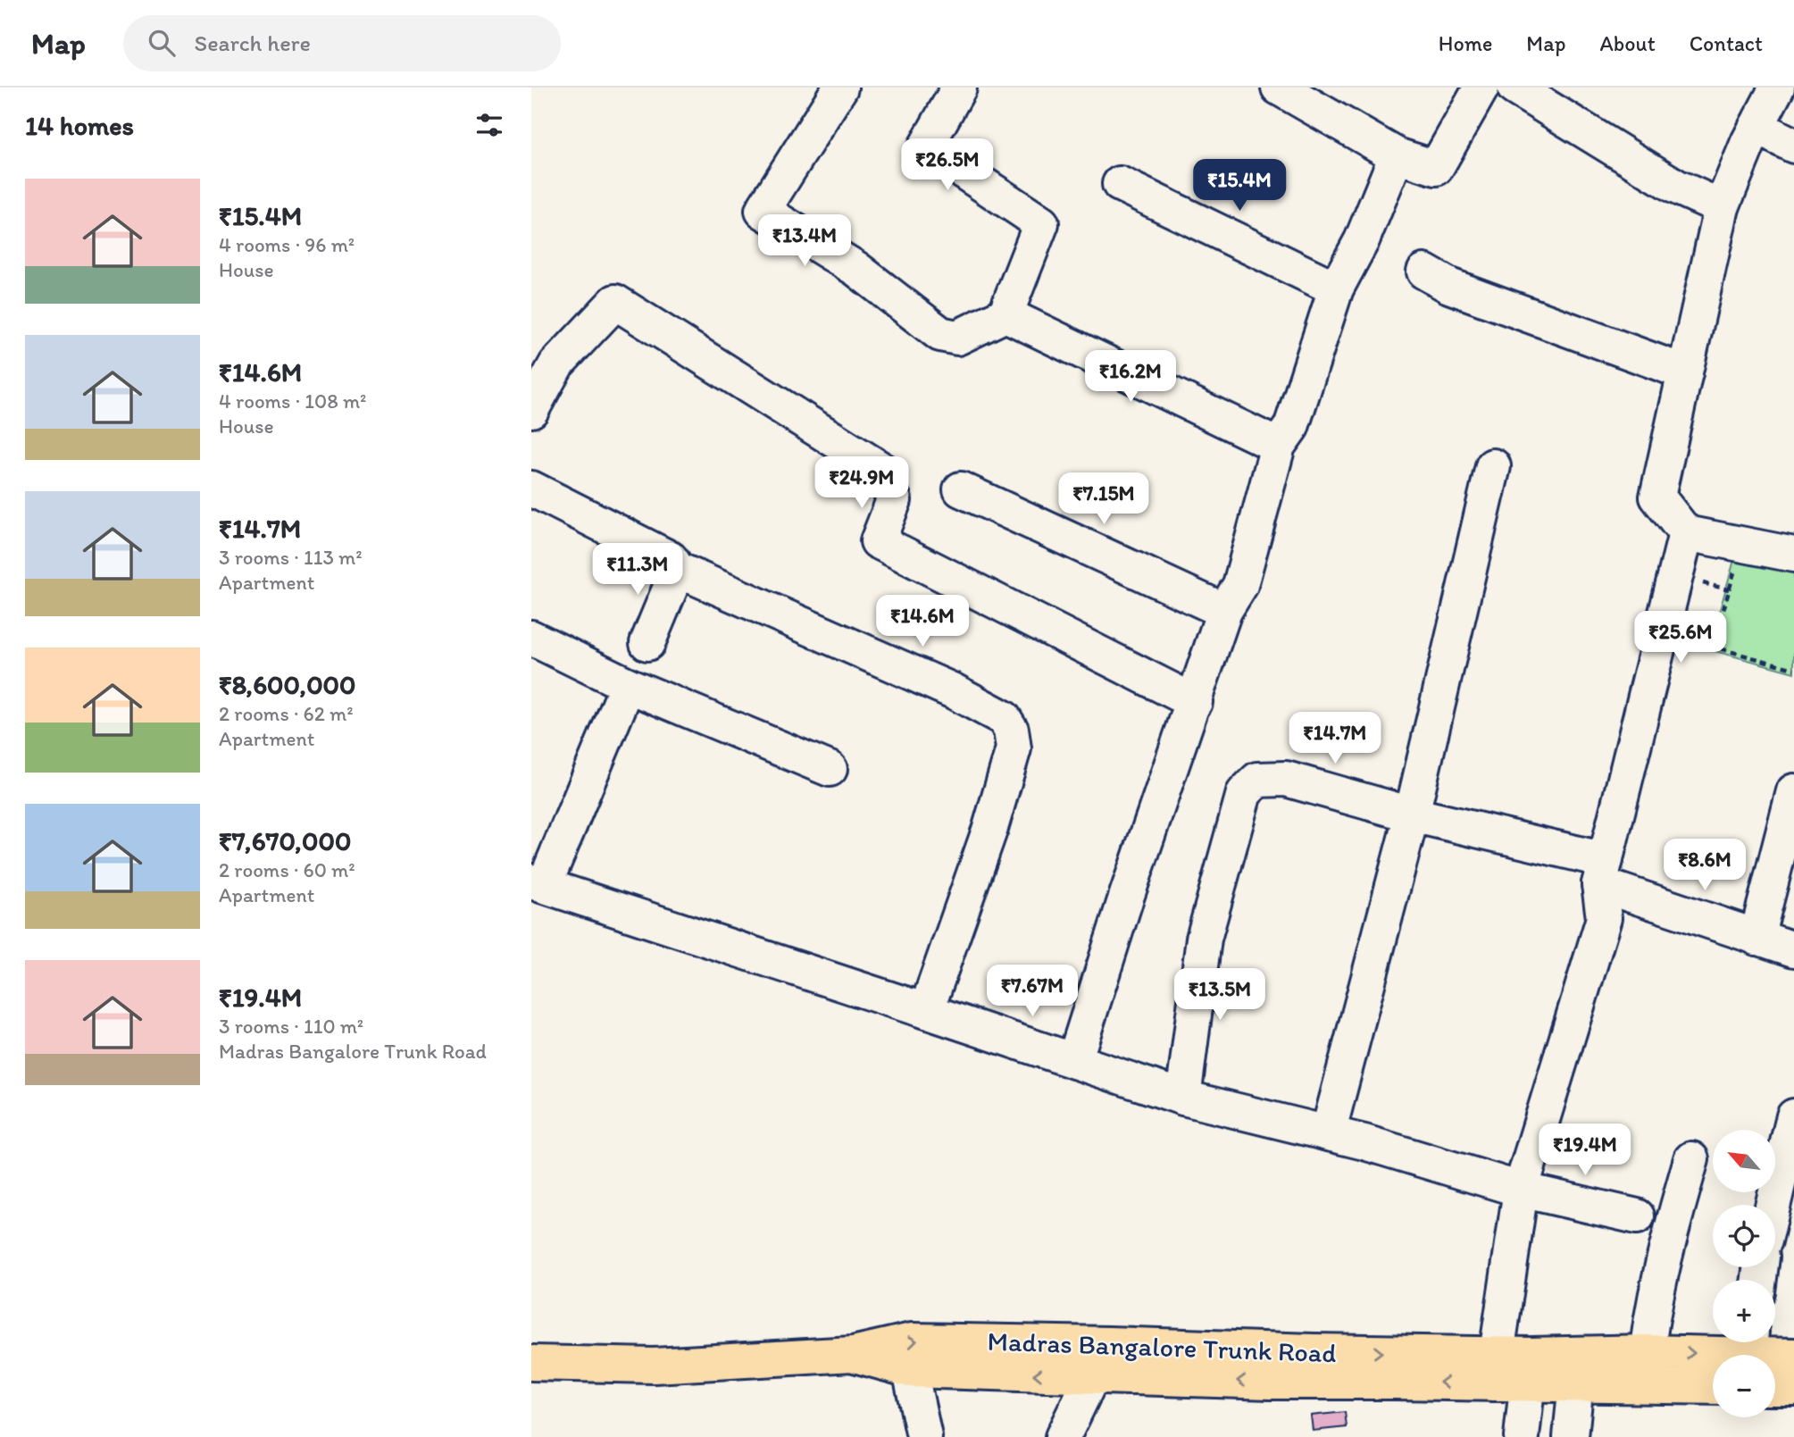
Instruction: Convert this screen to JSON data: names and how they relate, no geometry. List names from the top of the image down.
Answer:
{
  "streets": {
    "highway": ["Madras Bangalore Trunk Road"]
  },
  "north": "top left",
  "page": {
    "header": "Map",
    "search": "Search here",
    "nav": [
      "Home",
      "Map",
      "About",
      "Contact"
    ],
    "heading": "14 homes",
    "price": [
      "₹26.5M",
      "₹15.4M",
      "₹13.4M",
      "₹16.2M",
      "₹24.9M",
      "₹7.15M",
      "₹11.3M",
      "₹14.6M",
      "₹25.6M",
      "₹14.7M",
      "₹8.6M",
      "₹7.67M",
      "₹13.5M",
      "₹19.4M"
    ],
    "list": [
      {
        "name": "₹15.4M",
        "note": "4 rooms · 96 m² · House"
      },
      {
        "name": "₹14.6M",
        "note": "4 rooms · 108 m² · House"
      },
      {
        "name": "₹14.7M",
        "note": "3 rooms · 113 m² · Apartment"
      },
      {
        "name": "₹8,600,000",
        "note": "2 rooms · 62 m² · Apartment"
      },
      {
        "name": "₹7,670,000",
        "note": "2 rooms · 60 m² · Apartment"
      },
      {
        "name": "₹19.4M",
        "note": "3 rooms · 110 m² · Madras Bangalore Trunk Road"
      }
    ],
    "map_buttons": ["+", "−"]
  }
}
